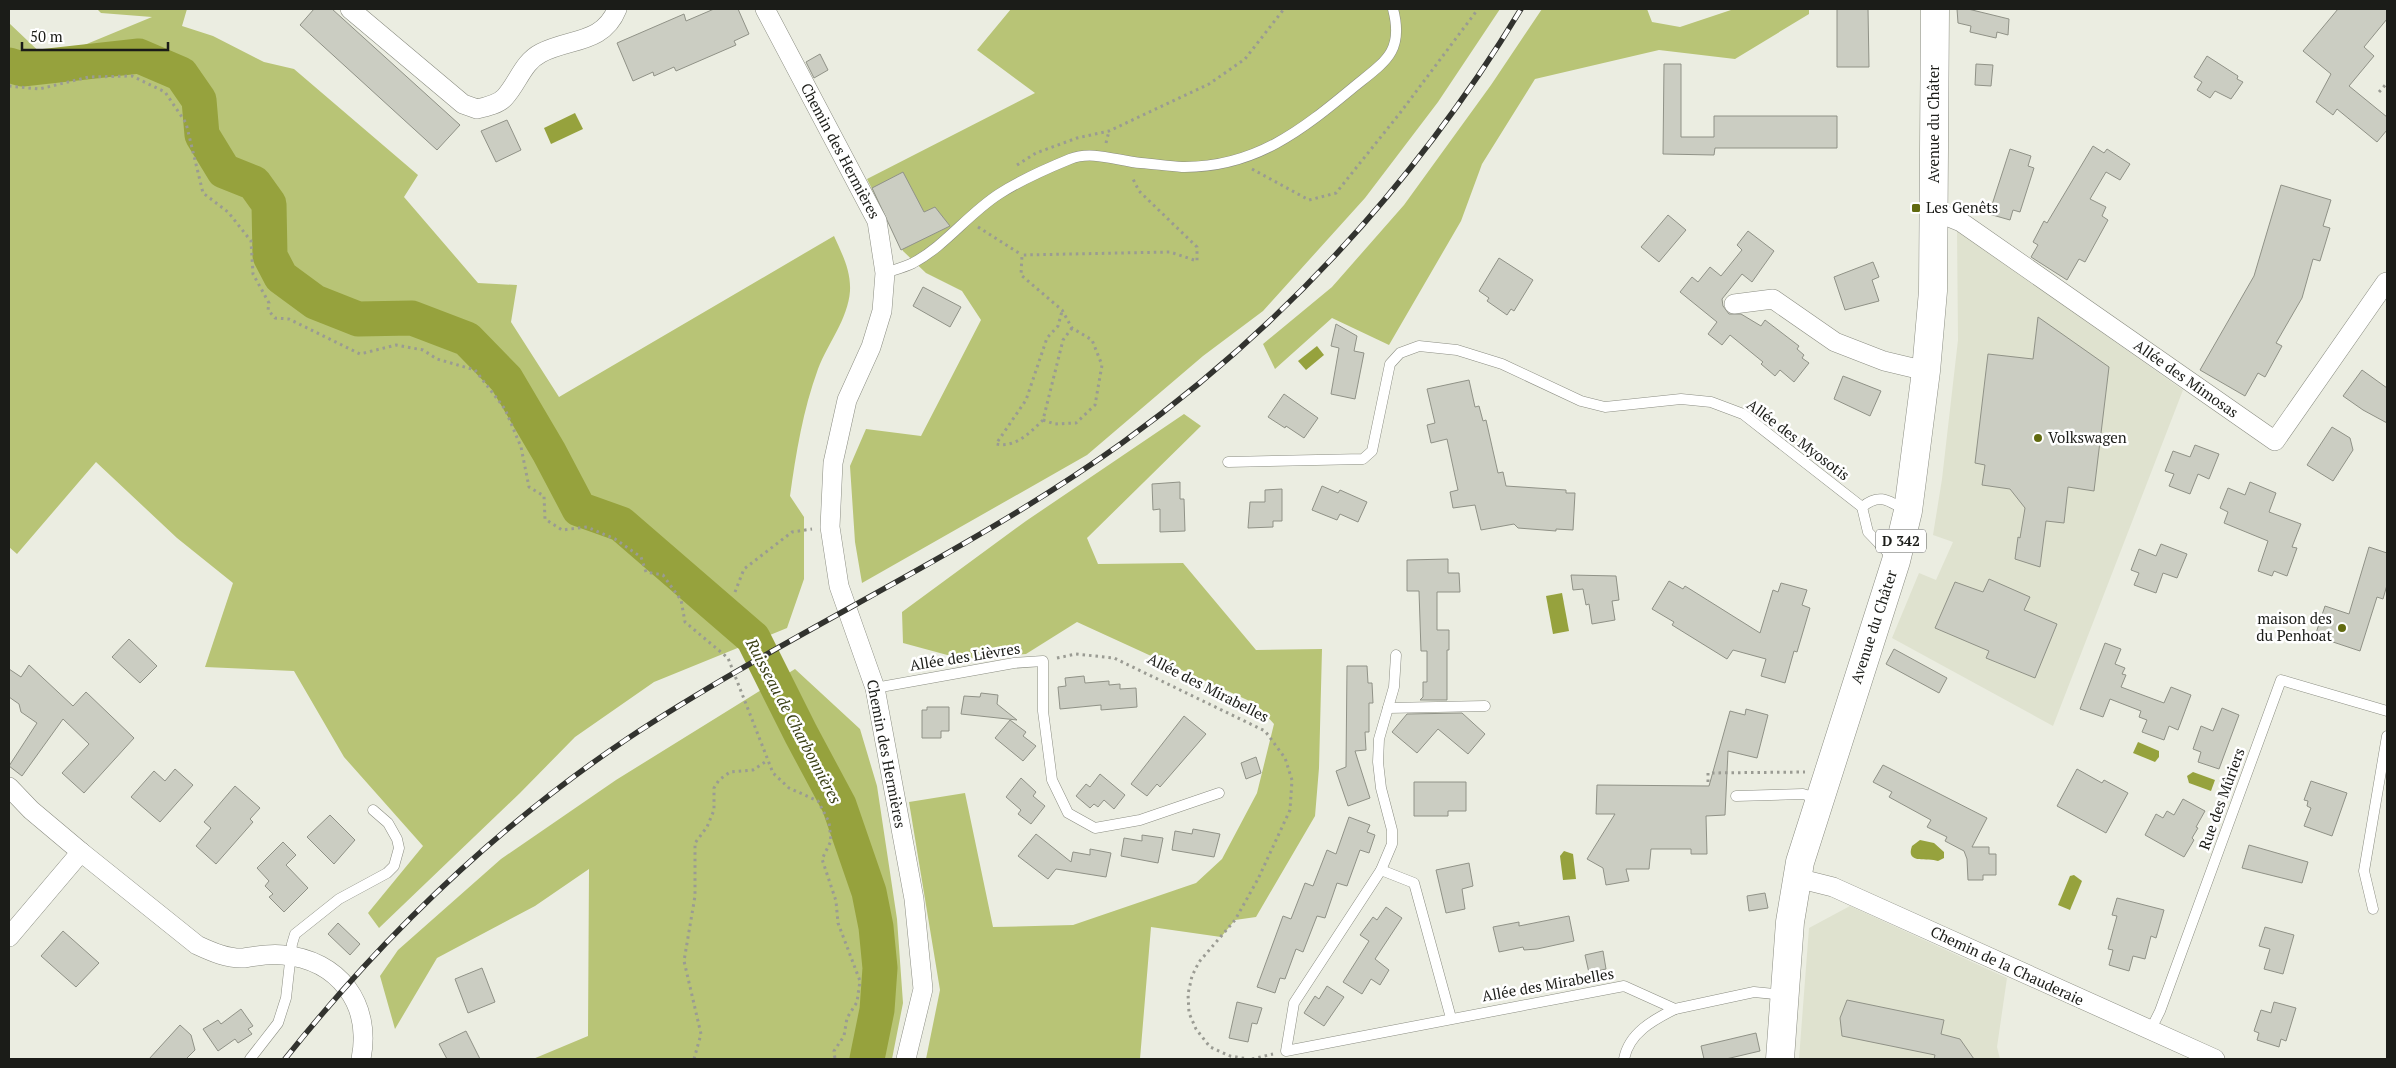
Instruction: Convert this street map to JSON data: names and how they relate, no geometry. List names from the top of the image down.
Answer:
{
  "streets": {
    "main road": ["Avenue du Châter", "D 342"],
    "street": ["Chemin des Hermières", "Allée des Mimosas", "Chemin de la Chauderaie"],
    "lane": [
      "Allée des Myosotis",
      "Allée des Lièvres",
      "Allée des Mirabelles",
      "Rue des Mûriers"
    ]
  },
  "crossings": [
    ["Avenue du Châter", "Allée des Mimosas"],
    ["Avenue du Châter", "Chemin de la Chauderaie"],
    ["Chemin des Hermières", "Allée des Lièvres"],
    ["Allée des Lièvres", "Allée des Mirabelles"],
    ["Rue des Mûriers", "Chemin de la Chauderaie"]
  ],
  "water": ["Ruisseau de Charbonnières"],
  "places": {
    "transit": ["Les Genêts"],
    "other": ["Volkswagen", "maison des du Penhoat"]
  },
  "scale_bar": "50 m"
}
